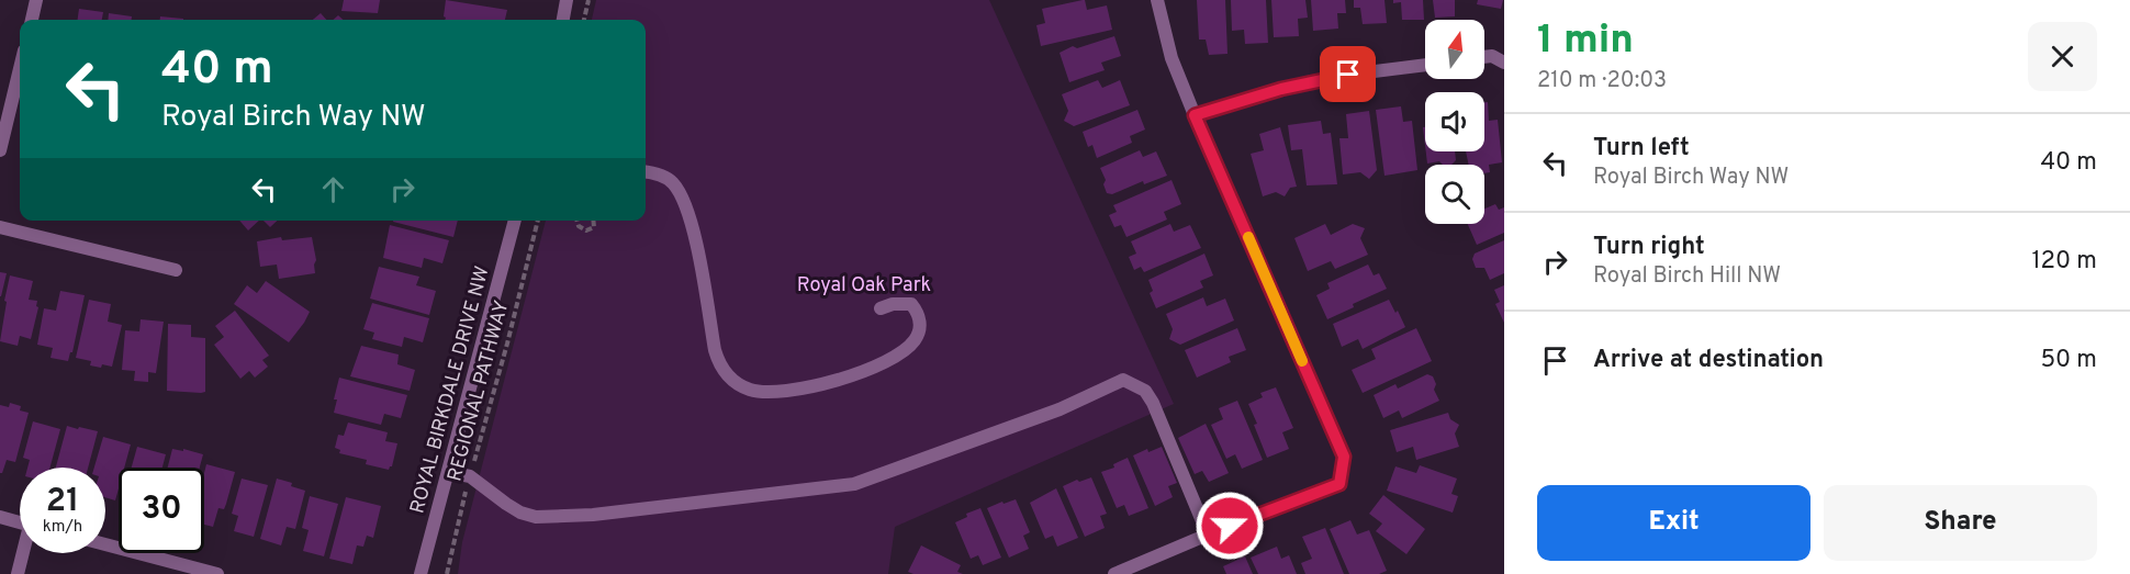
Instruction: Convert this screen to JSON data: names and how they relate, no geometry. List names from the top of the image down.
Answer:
{
  "streets": {
    "street": ["ROYAL BIRKDALE DRIVE NW"],
    "path": ["REGIONAL PATHWAY"]
  },
  "parks": ["Royal Oak Park"],
  "north": "top",
  "page": {
    "heading": ["1 min", "210 m · 20:03"],
    "turn": ["40 m", "Royal Birch Way NW"],
    "list": [
      {
        "name": "Turn left",
        "note": "Royal Birch Way NW",
        "value": "40 m"
      },
      {
        "name": "Turn right",
        "note": "Royal Birch Hill NW",
        "value": "120 m"
      },
      {
        "name": "Arrive at destination",
        "value": "50 m"
      }
    ],
    "speed": "21 km/h",
    "limit": "30",
    "buttons": ["Exit", "Share"]
  }
}
